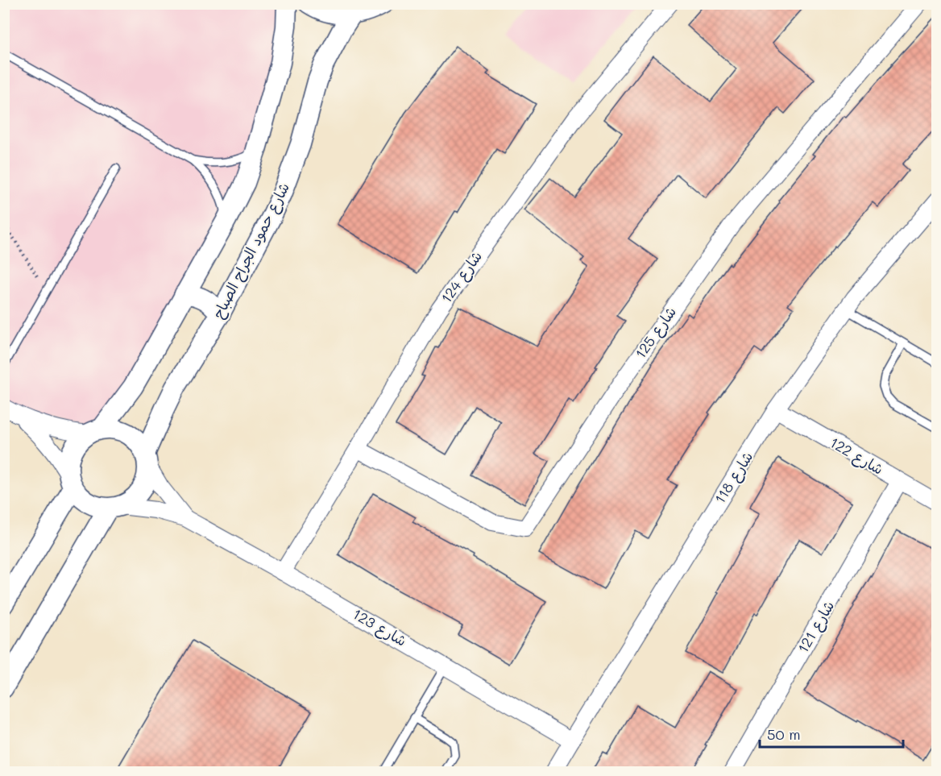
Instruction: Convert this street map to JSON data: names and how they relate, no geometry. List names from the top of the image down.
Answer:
{
  "streets": {
    "street": [
      "شارع حمود الجراح الصباح",
      "شارع 124",
      "شارع 125",
      "شارع 122",
      "شارع 118",
      "شارع 121",
      "شارع 123"
    ]
  },
  "crossings": [
    ["شارع حمود الجراح الصباح", "شارع 123"],
    ["شارع 124", "شارع 125"],
    ["شارع 124", "شارع 123"],
    ["شارع 122", "شارع 118"],
    ["شارع 122", "شارع 121"],
    ["شارع 118", "شارع 123"]
  ],
  "scale_bar": "50 m"
}
